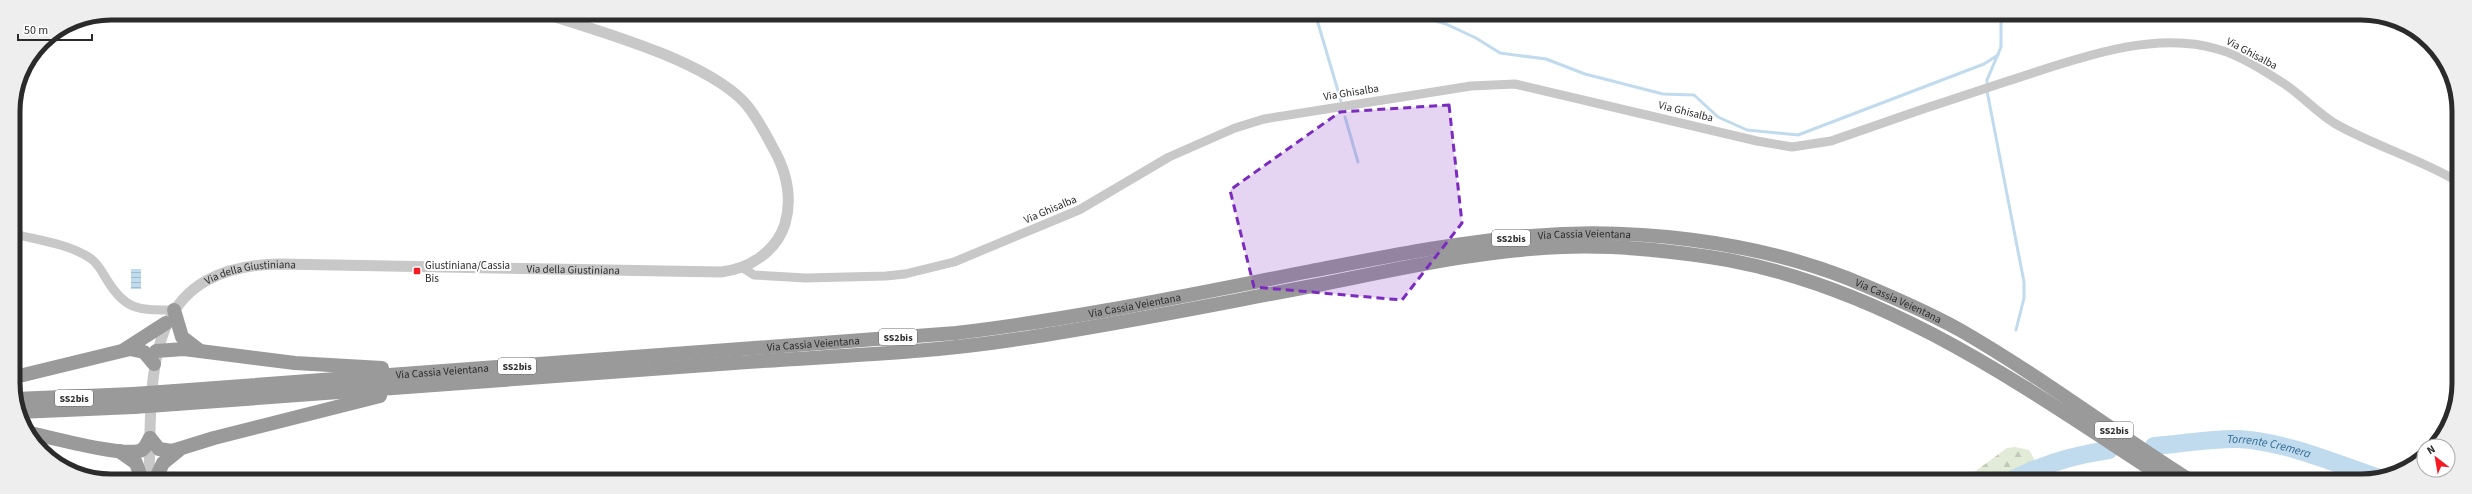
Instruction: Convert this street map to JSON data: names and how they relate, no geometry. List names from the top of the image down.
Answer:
{
  "streets": {
    "highway": ["Via Cassia Veientana", "SS2bis"],
    "street": ["Via Ghisalba", "Via della Giustiniana"]
  },
  "crossings": [
    ["Via Ghisalba", "Via della Giustiniana"]
  ],
  "water": ["Torrente Cremera"],
  "places": {
    "transit": ["Giustiniana/Cassia Bis"]
  },
  "scale_bar": "50 m",
  "north": "top left"
}
